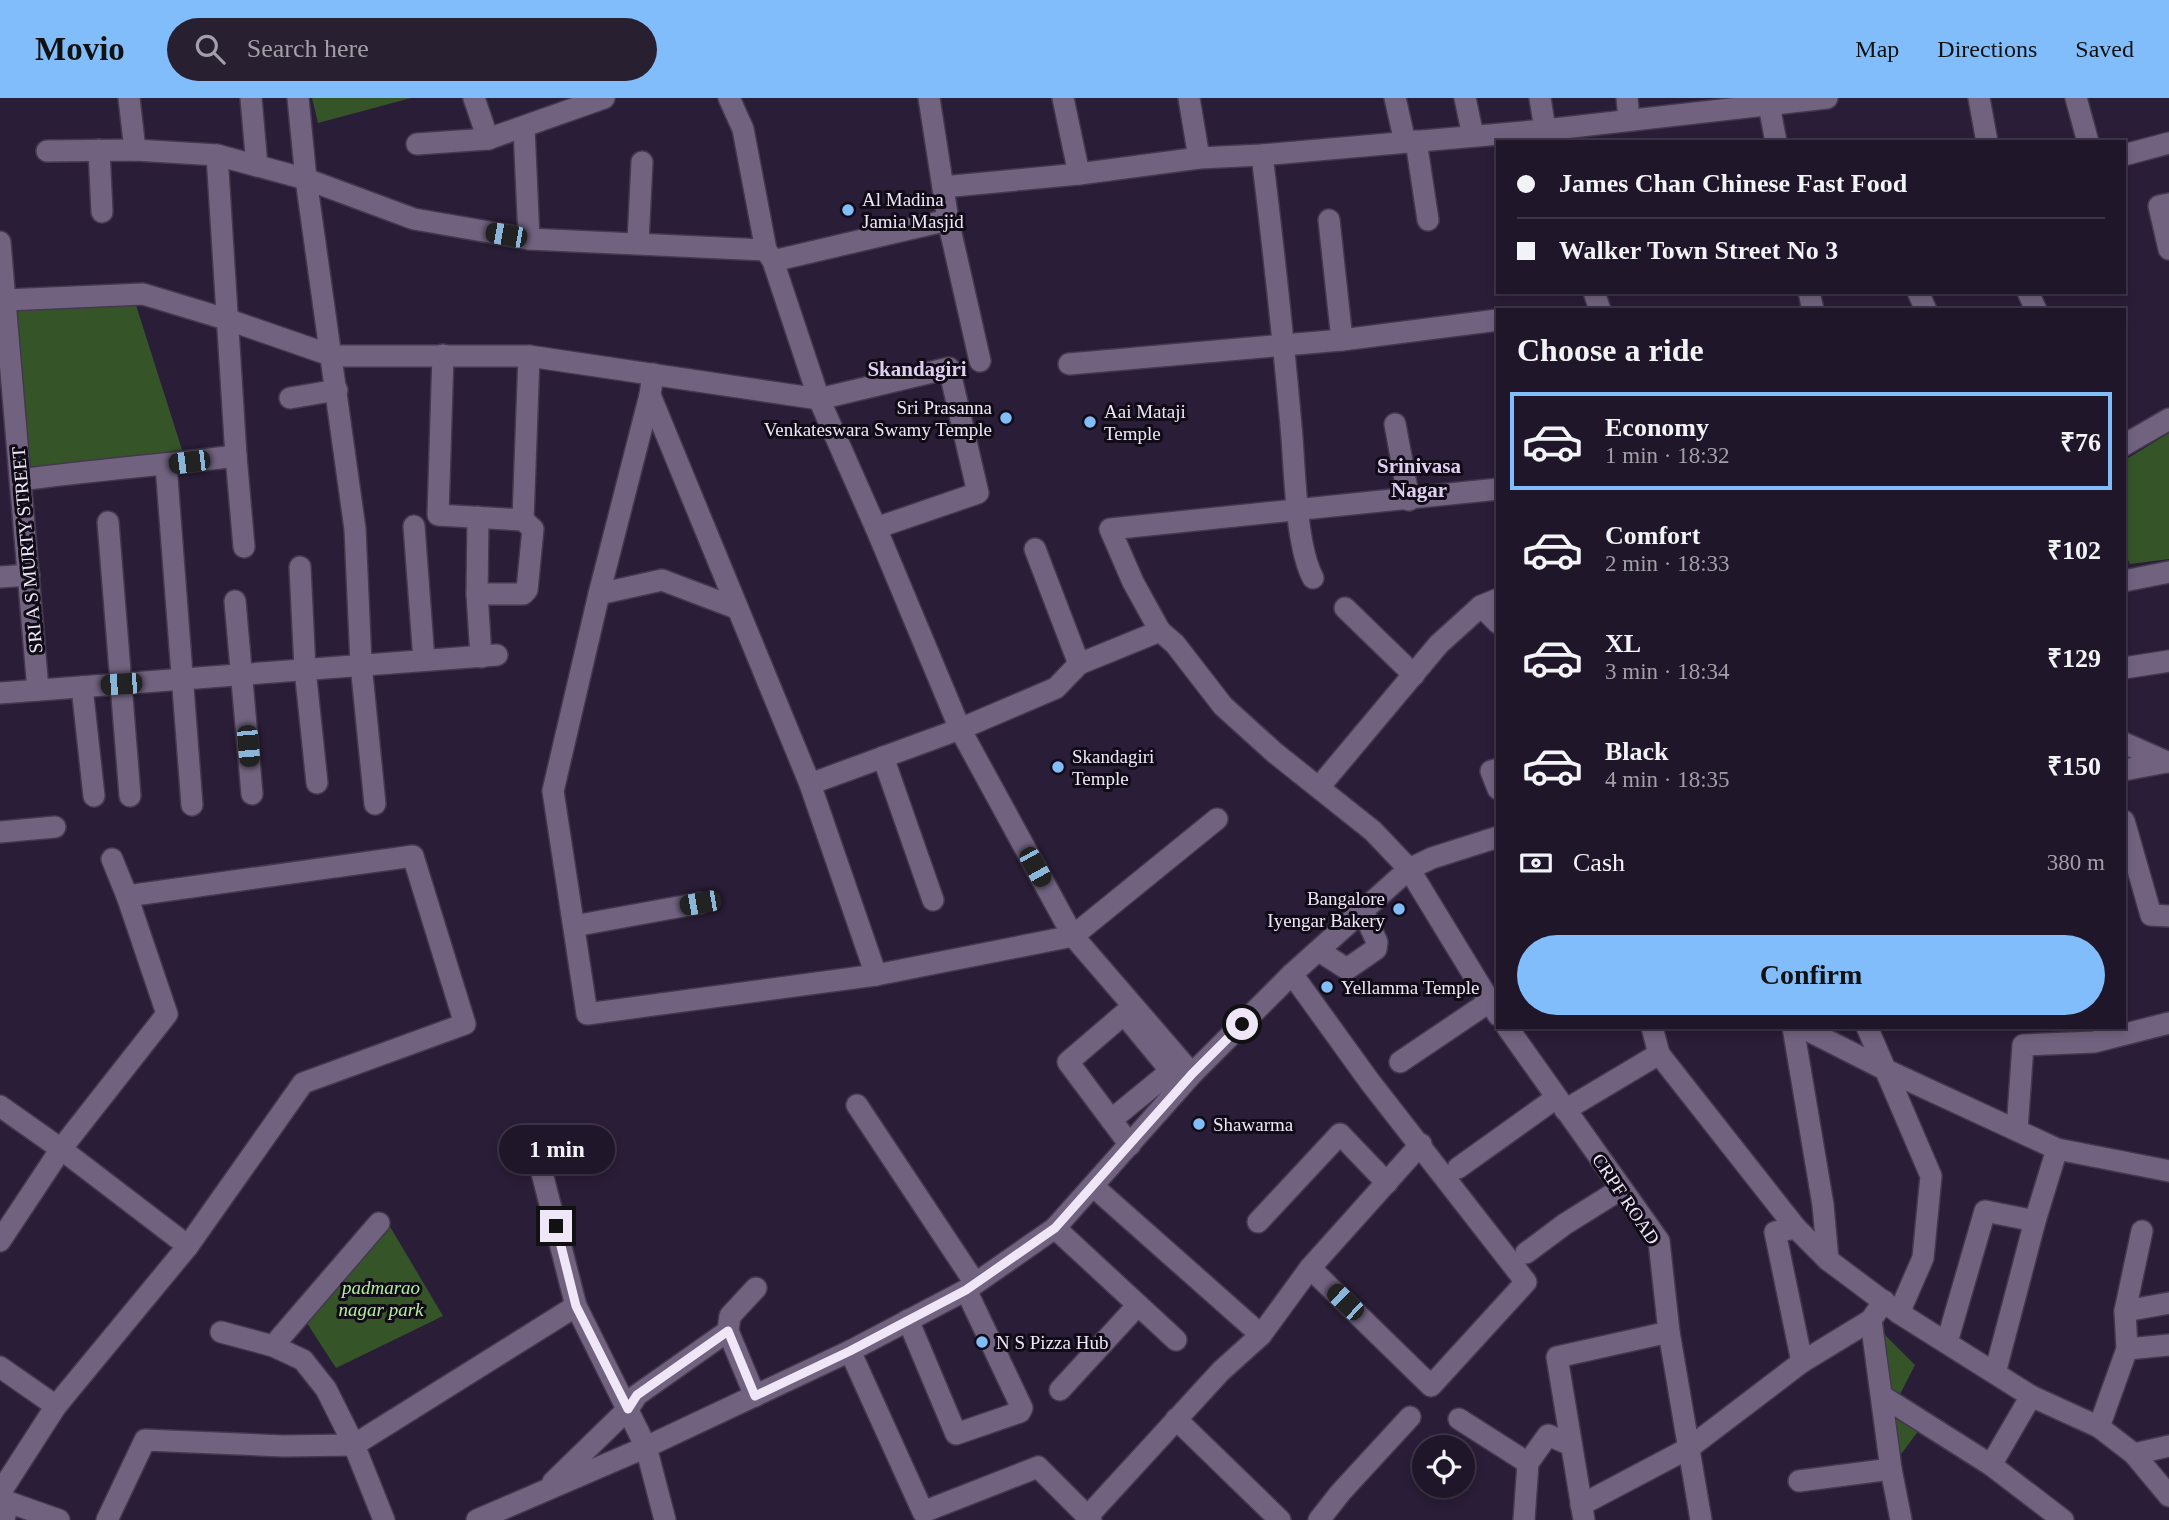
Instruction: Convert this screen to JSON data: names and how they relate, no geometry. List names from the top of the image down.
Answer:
{
  "streets": {
    "street": ["SRI A S MURTY STREET", "CRPF ROAD"]
  },
  "districts": ["Skandagiri", "Srinivasa Nagar"],
  "parks": ["padmarao nagar park"],
  "places": [
    "Al Madina Jamia Masjid",
    "Sri Prasanna Venkateswara Swamy Temple",
    "Aai Mataji Temple",
    "Skandagiri Temple",
    "Bangalore Iyengar Bakery",
    "Yellamma Temple",
    "Shawarma",
    "N S Pizza Hub"
  ],
  "page": {
    "header": "Movio",
    "search": "Search here",
    "nav": ["Map", "Directions", "Saved"],
    "banner": ["James Chan Chinese Fast Food", "Walker Town Street No 3"],
    "heading": "Choose a ride",
    "list": [
      {
        "name": "Economy",
        "note": "1 min · 18:32",
        "value": "₹76"
      },
      {
        "name": "Comfort",
        "note": "2 min · 18:33",
        "value": "₹102"
      },
      {
        "name": "XL",
        "note": "3 min · 18:34",
        "value": "₹129"
      },
      {
        "name": "Black",
        "note": "4 min · 18:35",
        "value": "₹150"
      }
    ],
    "pay": ["Cash", "380 m"],
    "buttons": "Confirm",
    "bubble": "1 min"
  }
}
